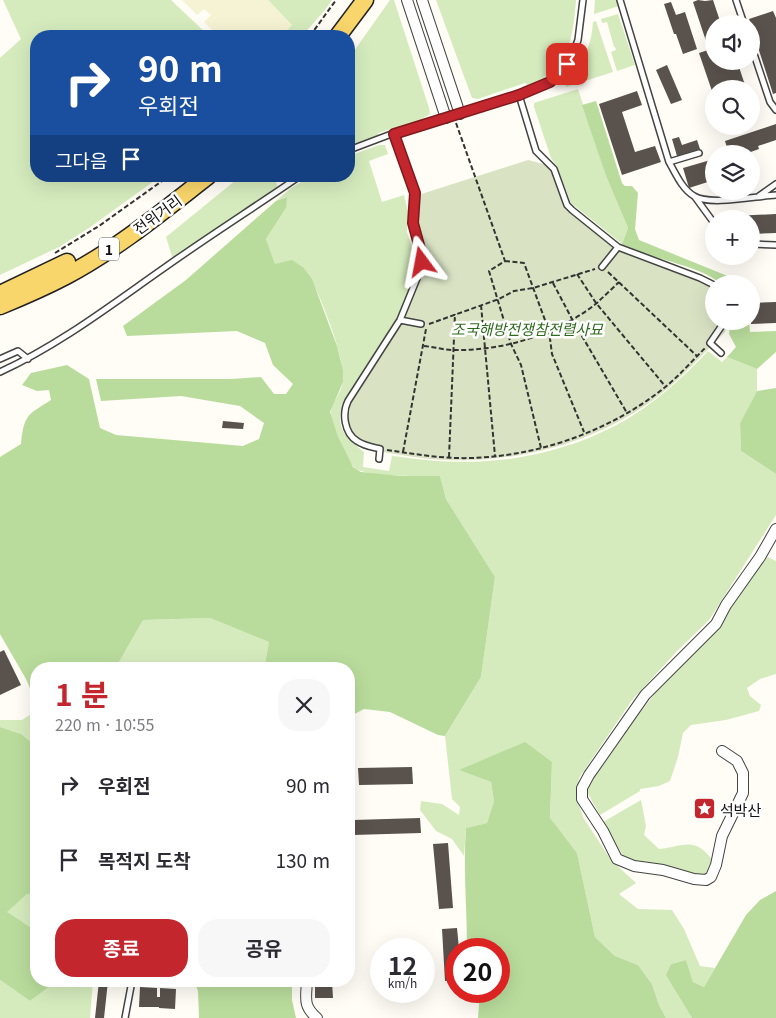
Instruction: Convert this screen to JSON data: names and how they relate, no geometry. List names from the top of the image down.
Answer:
{
  "streets": {
    "main road": ["전위거리", "1"]
  },
  "parks": ["조국해방전쟁참전렬사묘"],
  "places": {
    "place": ["석박산"]
  },
  "page": {
    "map_buttons": ["+", "−"],
    "turn": ["90 m", "우회전"],
    "then": "그다음",
    "heading": ["1 분", "220 m · 10:55"],
    "list": [
      {
        "name": "우회전",
        "value": "90 m"
      },
      {
        "name": "목적지 도착",
        "value": "130 m"
      }
    ],
    "buttons": ["종료", "공유"],
    "speed": "12 km/h",
    "limit": "20"
  }
}
